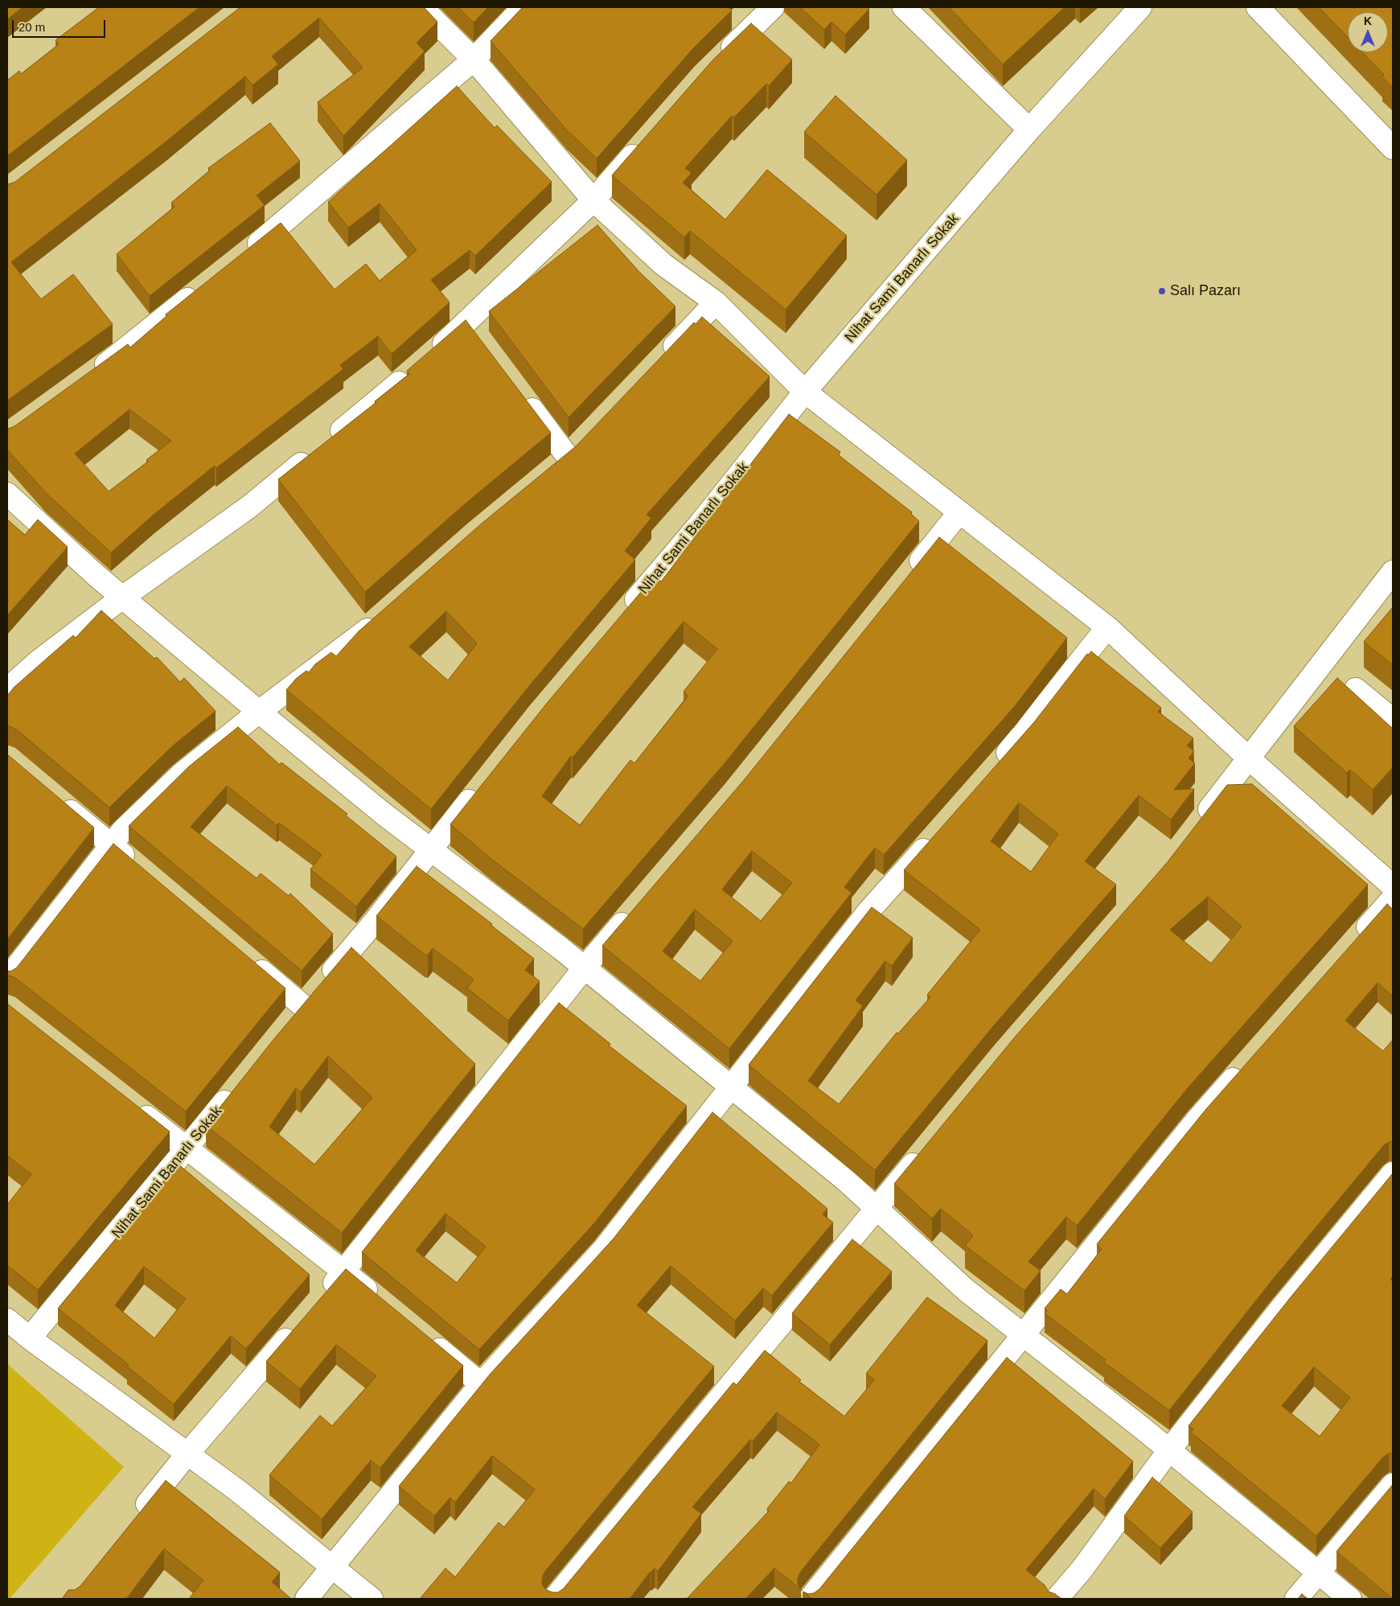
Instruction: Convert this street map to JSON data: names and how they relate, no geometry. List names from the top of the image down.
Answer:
{
  "streets": {
    "street": ["Nihat Sami Banarlı Sokak"]
  },
  "places": ["Salı Pazarı"],
  "scale_bar": "20 m",
  "north": "top"
}
